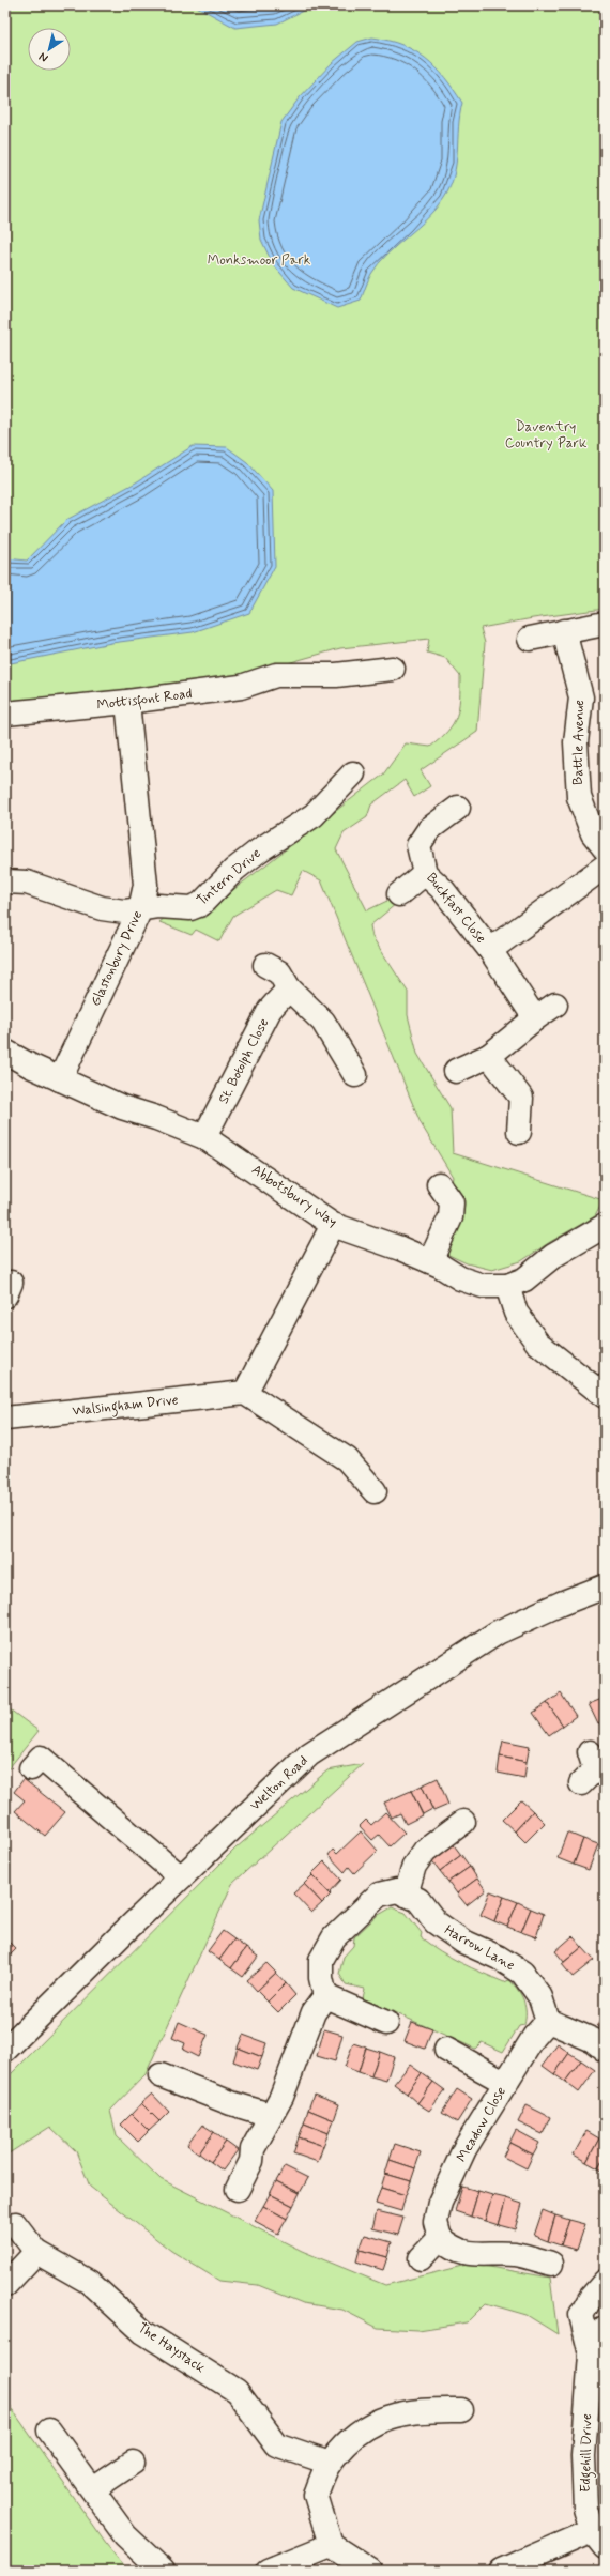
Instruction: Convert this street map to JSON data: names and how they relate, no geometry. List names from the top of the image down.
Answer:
{
  "streets": {
    "street": [
      "Mottisfont Road",
      "Battle Avenue",
      "Tintern Drive",
      "Buckfast Close",
      "Glastonbury Drive",
      "St. Botolph Close",
      "Abbotsbury Way",
      "Walsingham Drive",
      "Welton Road",
      "Harrow Lane",
      "Meadow Close",
      "The Haystack",
      "Edgehill Drive"
    ]
  },
  "crossings": [
    ["Mottisfont Road", "Glastonbury Drive"],
    ["Tintern Drive", "Glastonbury Drive"],
    ["Glastonbury Drive", "Abbotsbury Way"],
    ["St. Botolph Close", "Abbotsbury Way"],
    ["Harrow Lane", "Meadow Close"]
  ],
  "parks": ["Monksmoor Park", "Daventry Country Park"],
  "north": "bottom left"
}
